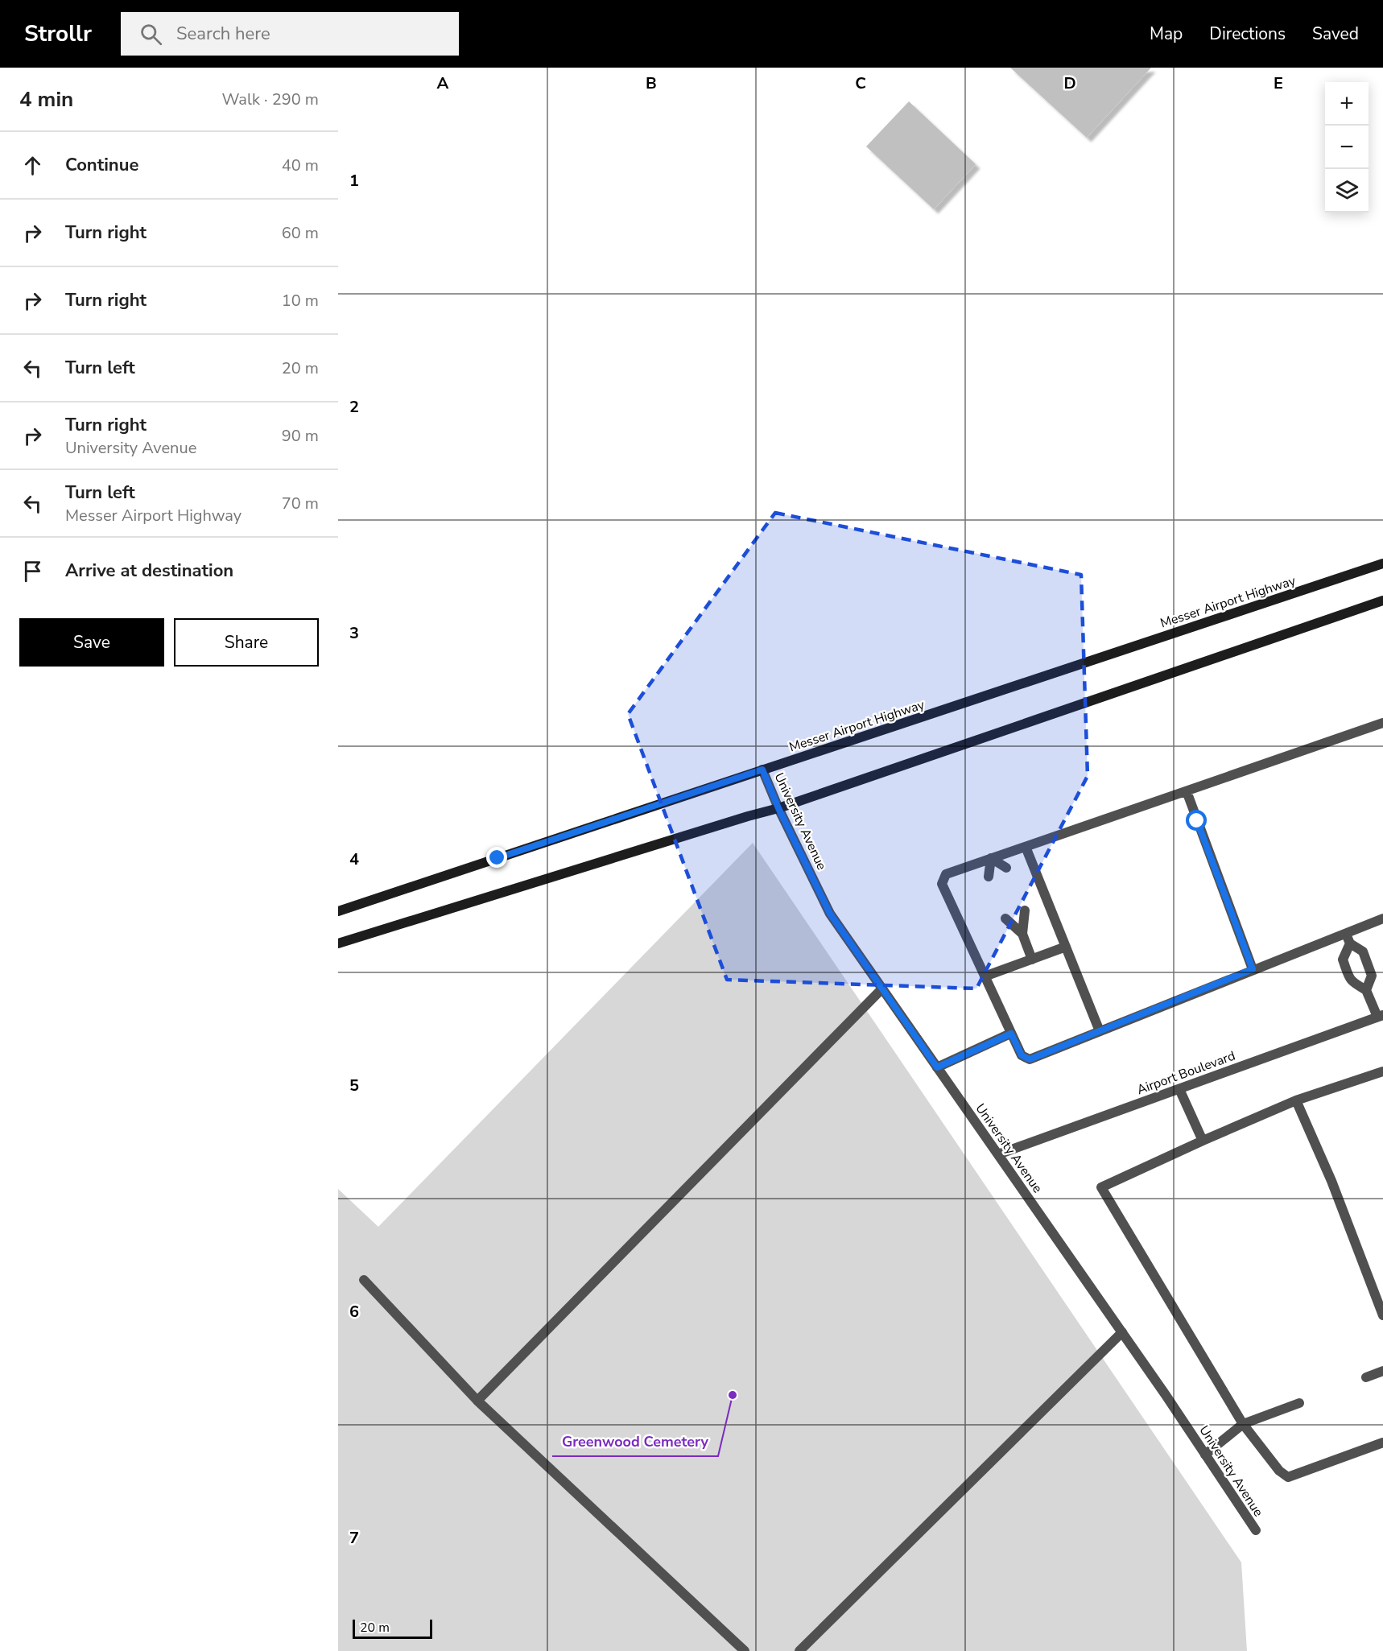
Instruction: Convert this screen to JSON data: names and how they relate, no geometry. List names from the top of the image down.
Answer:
{
  "streets": {
    "main road": ["Messer Airport Highway"],
    "street": ["University Avenue", "Airport Boulevard"]
  },
  "crossings": [
    ["Messer Airport Highway", "University Avenue"],
    ["University Avenue", "Airport Boulevard"]
  ],
  "places": ["Greenwood Cemetery"],
  "scale_bar": "20 m",
  "page": {
    "header": "Strollr",
    "search": "Search here",
    "nav": ["Map", "Directions", "Saved"],
    "heading": ["4 min", "Walk · 290 m"],
    "map_buttons": ["+", "−"],
    "list": [
      ["Continue", "40 m"],
      ["Turn right", "60 m"],
      ["Turn right", "10 m"],
      ["Turn left", "20 m"],
      ["Turn right", "University Avenue", "90 m"],
      ["Turn left", "Messer Airport Highway", "70 m"],
      "Arrive at destination"
    ],
    "buttons": ["Save", "Share"],
    "scale": "20 m"
  },
  "grid": {
    "columns": [
      "A",
      "B",
      "C",
      "D",
      "E"
    ],
    "rows": [
      "1",
      "2",
      "3",
      "4",
      "5",
      "6",
      "7"
    ]
  }
}
